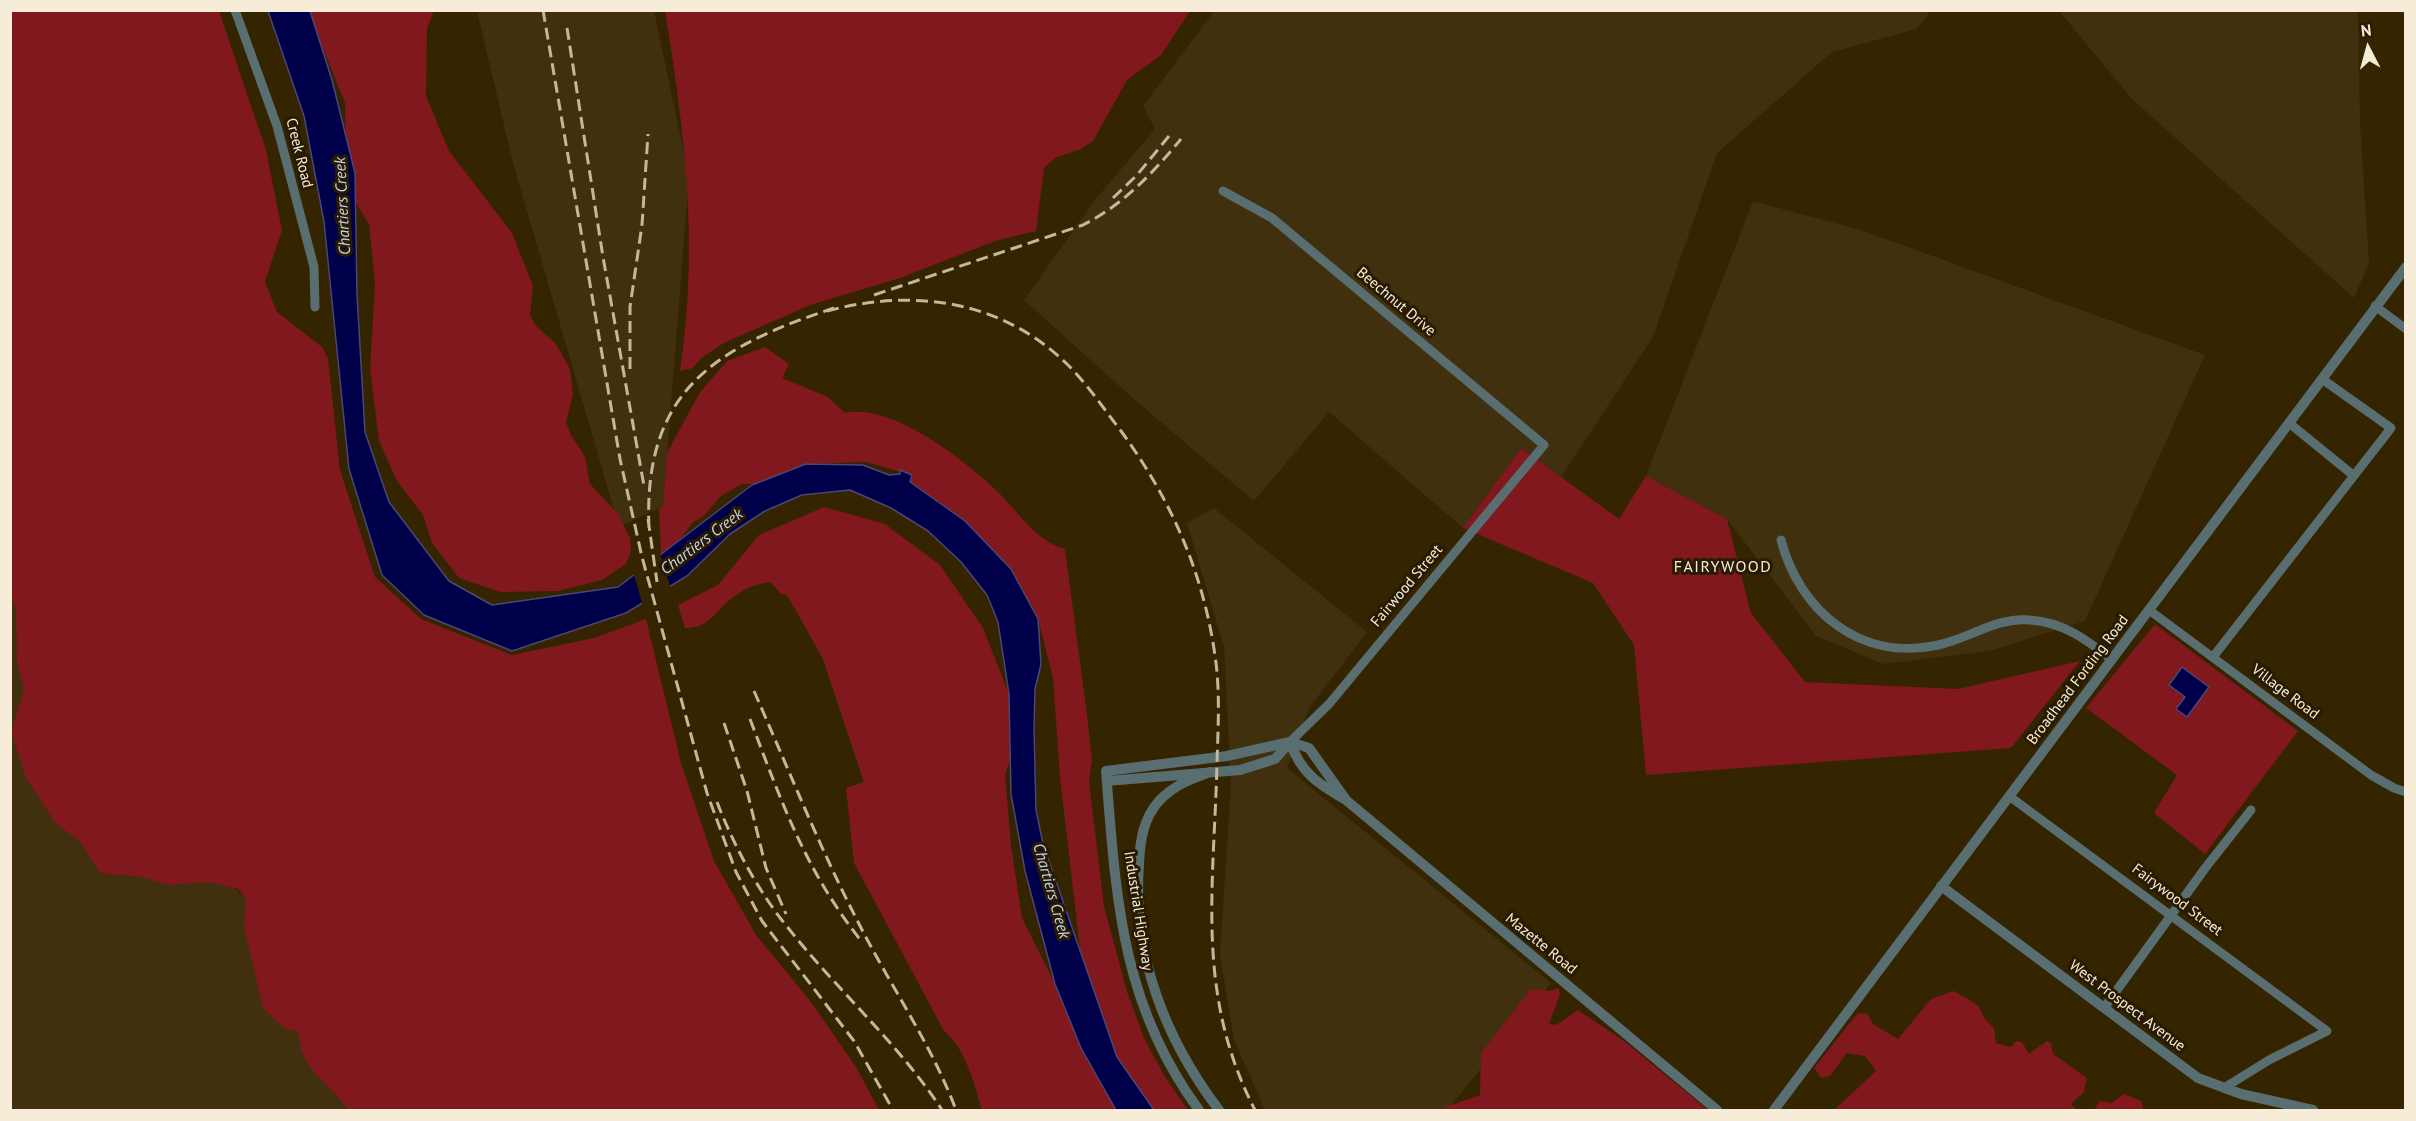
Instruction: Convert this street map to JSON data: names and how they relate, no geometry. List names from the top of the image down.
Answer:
{
  "streets": {
    "street": [
      "Creek Road",
      "Beechnut Drive",
      "Fairwood Street",
      "Broadhead Fording Road",
      "Village Road",
      "Fairywood Street",
      "Industrial Highway",
      "Mazette Road",
      "West Prospect Avenue"
    ]
  },
  "crossings": [
    ["Beechnut Drive", "Fairwood Street"],
    ["Fairwood Street", "Industrial Highway"],
    ["Fairwood Street", "Mazette Road"],
    ["Broadhead Fording Road", "Village Road"],
    ["Broadhead Fording Road", "Fairywood Street"],
    ["Broadhead Fording Road", "West Prospect Avenue"],
    ["Fairywood Street", "West Prospect Avenue"]
  ],
  "districts": ["FAIRYWOOD"],
  "water": ["Chartiers Creek"],
  "north": "top"
}
